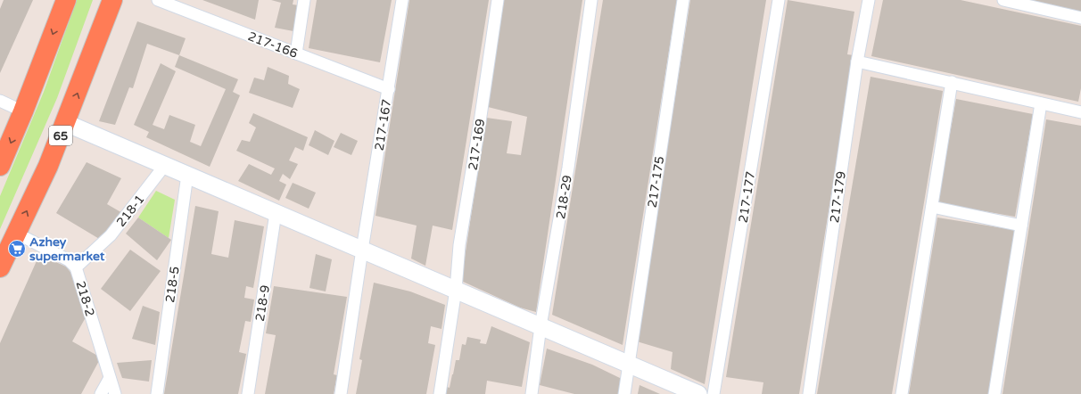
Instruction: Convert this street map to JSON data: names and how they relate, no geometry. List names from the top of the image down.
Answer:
{
  "streets": {
    "highway": ["65"],
    "street": [
      "217-166",
      "217-167",
      "217-169",
      "217-175",
      "218-29",
      "217-177",
      "217-179",
      "218-1",
      "218-5",
      "218-2",
      "218-9"
    ]
  },
  "crossings": [
    ["217-166", "217-167"],
    ["65", "218-2"],
    ["218-1", "218-2"]
  ],
  "places": {
    "supermarket": ["Azhey supermarket"]
  }
}
